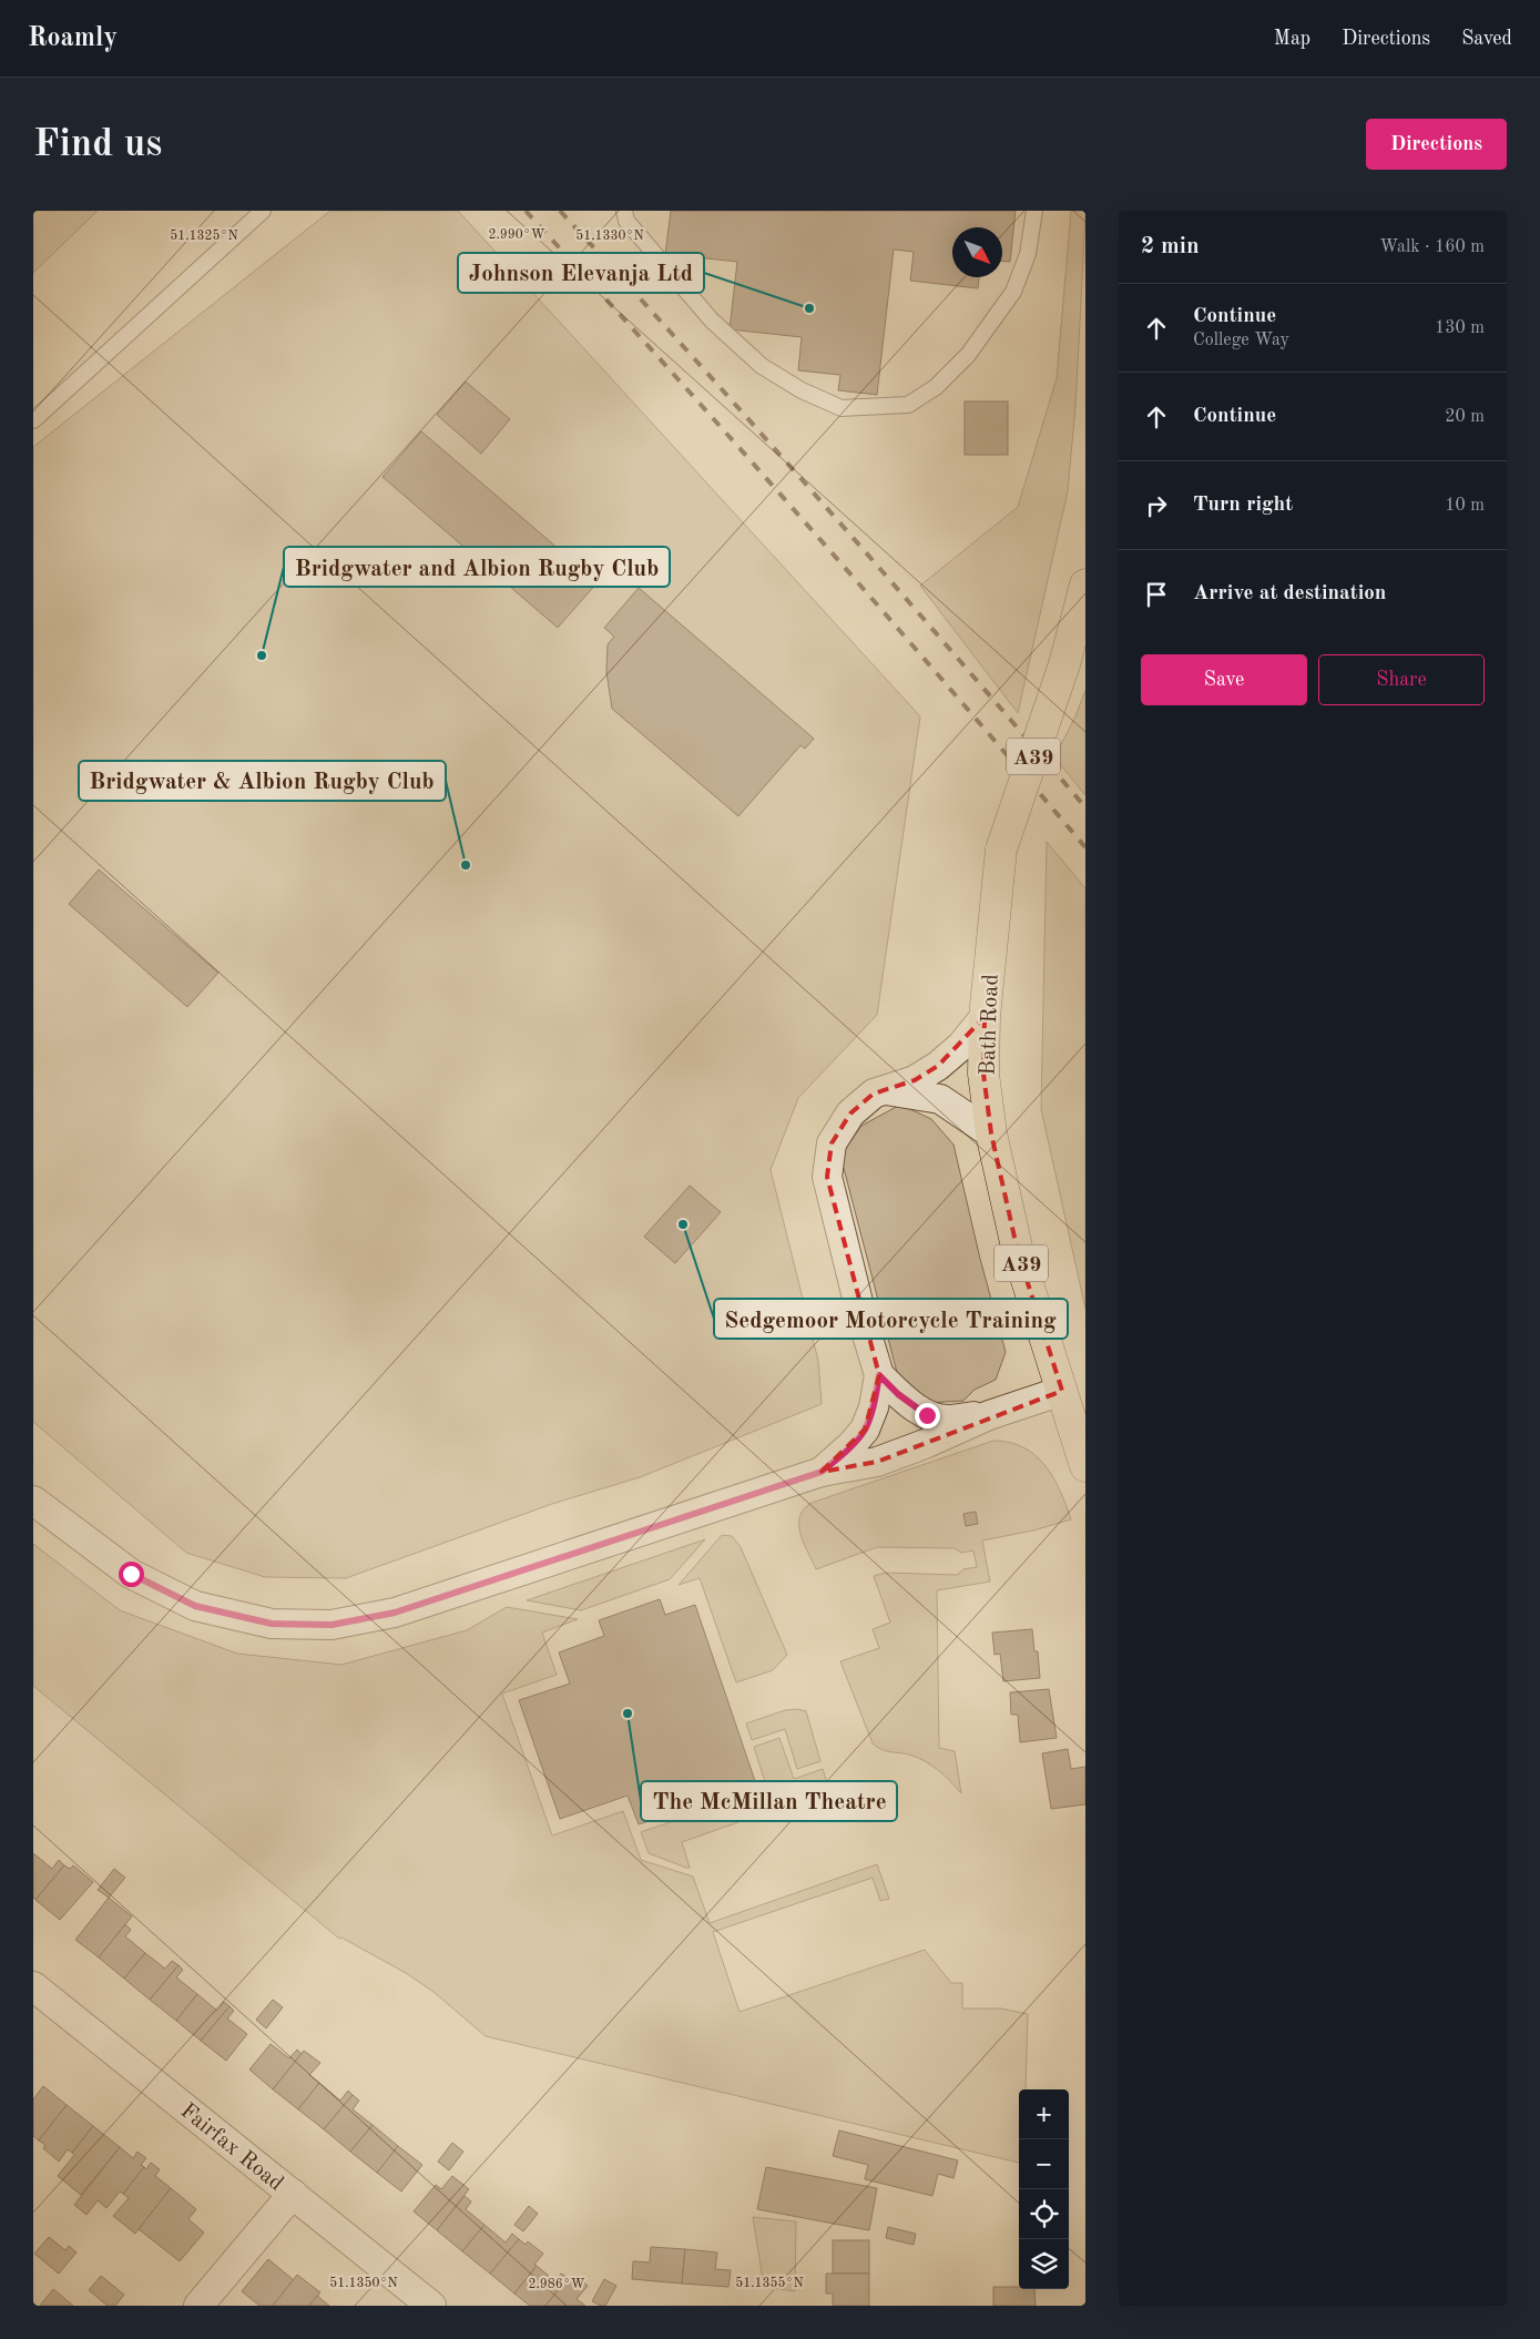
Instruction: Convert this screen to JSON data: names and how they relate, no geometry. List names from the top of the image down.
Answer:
{
  "streets": {
    "main road": ["A39", "Bath Road"],
    "street": ["Fairfax Road"]
  },
  "places": [
    "Johnson Elevanja Ltd",
    "Bridgwater and Albion Rugby Club",
    "Bridgwater & Albion Rugby Club",
    "Sedgemoor Motorcycle Training",
    "The McMillan Theatre"
  ],
  "north": "bottom right",
  "page": {
    "header": "Roamly",
    "nav": ["Map", "Directions", "Saved"],
    "buttons": [
      "Directions",
      ["Save", "Share"]
    ],
    "title": "Find us",
    "heading": ["2 min", "Walk · 160 m"],
    "list": [
      ["Continue", "College Way", "130 m"],
      ["Continue", "20 m"],
      ["Turn right", "10 m"],
      "Arrive at destination"
    ],
    "map_buttons": ["+", "−"]
  },
  "coordinates": [
    "2.990°W",
    "51.1325°N",
    "51.1330°N",
    "51.1350°N",
    "51.1355°N",
    "2.986°W"
  ]
}
